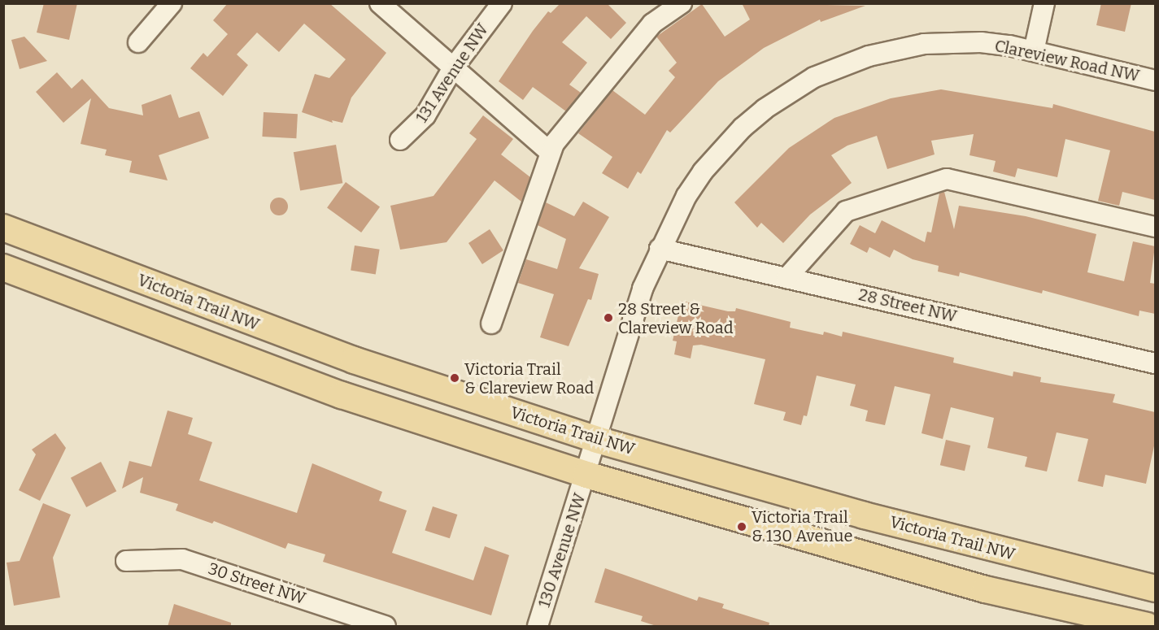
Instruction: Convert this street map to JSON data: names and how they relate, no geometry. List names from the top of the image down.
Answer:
{
  "streets": {
    "main road": ["Victoria Trail NW"],
    "street": [
      "Clareview Road NW",
      "131 Avenue NW",
      "28 Street NW",
      "130 Avenue NW",
      "30 Street NW"
    ]
  },
  "crossings": [
    ["Clareview Road NW", "Victoria Trail NW"],
    ["Clareview Road NW", "28 Street NW"],
    ["Clareview Road NW", "130 Avenue NW"]
  ],
  "places": ["28 Street & Clareview Road", "Victoria Trail & Clareview Road", "Victoria Trail & 130 Avenue"]
}
